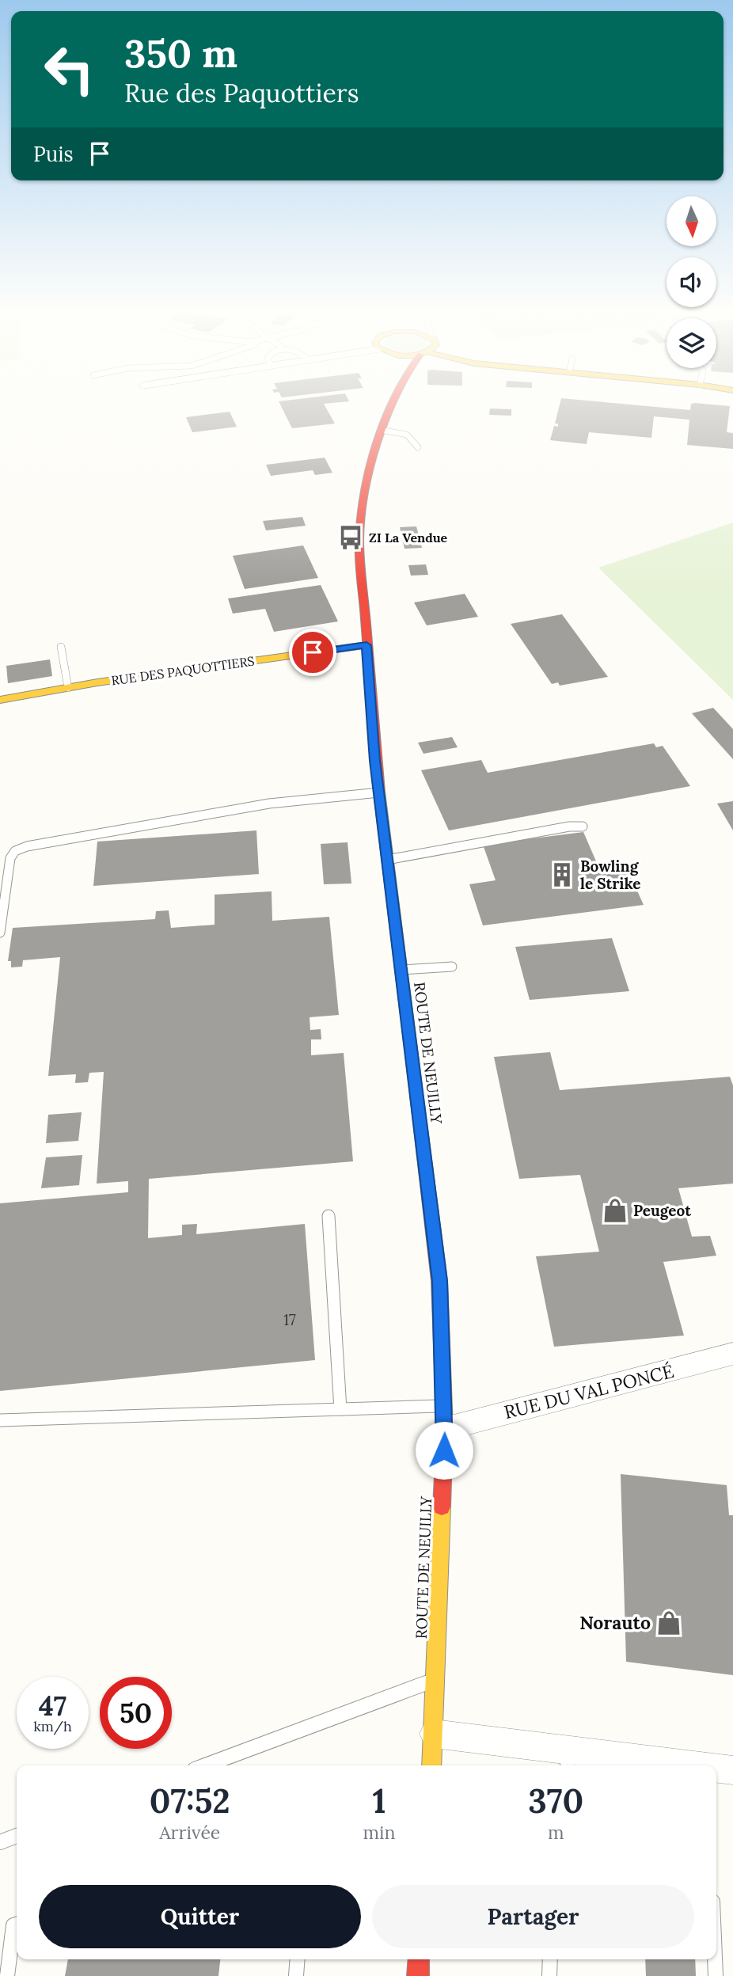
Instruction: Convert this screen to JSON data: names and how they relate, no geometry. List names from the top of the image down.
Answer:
{
  "streets": {
    "main road": ["RUE DES PAQUOTTIERS", "ROUTE DE NEUILLY"],
    "street": ["RUE DU VAL PONCÉ"]
  },
  "crossings": [
    ["RUE DES PAQUOTTIERS", "ROUTE DE NEUILLY"],
    ["ROUTE DE NEUILLY", "RUE DU VAL PONCÉ"]
  ],
  "places": {
    "bus stop": ["ZI La Vendue"],
    "building": ["Bowling le Strike"],
    "shop": ["Peugeot", "Norauto"]
  },
  "house_numbers": ["17"],
  "north": "bottom",
  "page": {
    "turn": ["350 m", "Rue des Paquottiers"],
    "then": "Puis",
    "speed": "47 km/h",
    "limit": "50",
    "eta": [
      "07:52",
      "Arrivée",
      "1",
      "min",
      "370",
      "m"
    ],
    "buttons": ["Quitter", "Partager"]
  }
}
